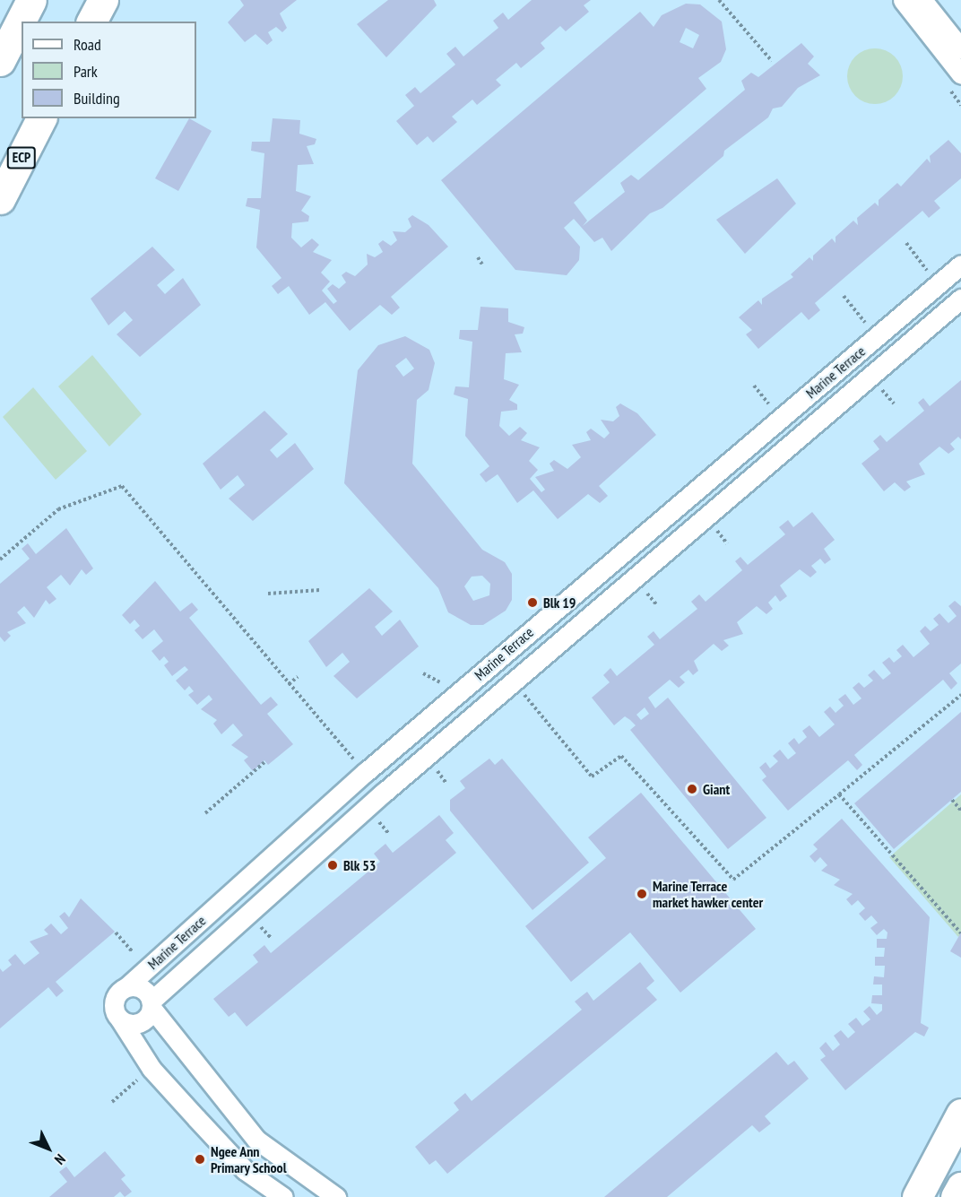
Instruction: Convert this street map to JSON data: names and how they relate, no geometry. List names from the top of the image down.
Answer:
{
  "streets": {
    "main road": ["ECP"],
    "street": ["Marine Terrace"]
  },
  "places": [
    "Blk 19",
    "Giant",
    "Blk 53",
    "Marine Terrace market hawker center",
    "Ngee Ann Primary School"
  ],
  "legend": ["Road", "Park", "Building"],
  "north": "bottom right"
}
